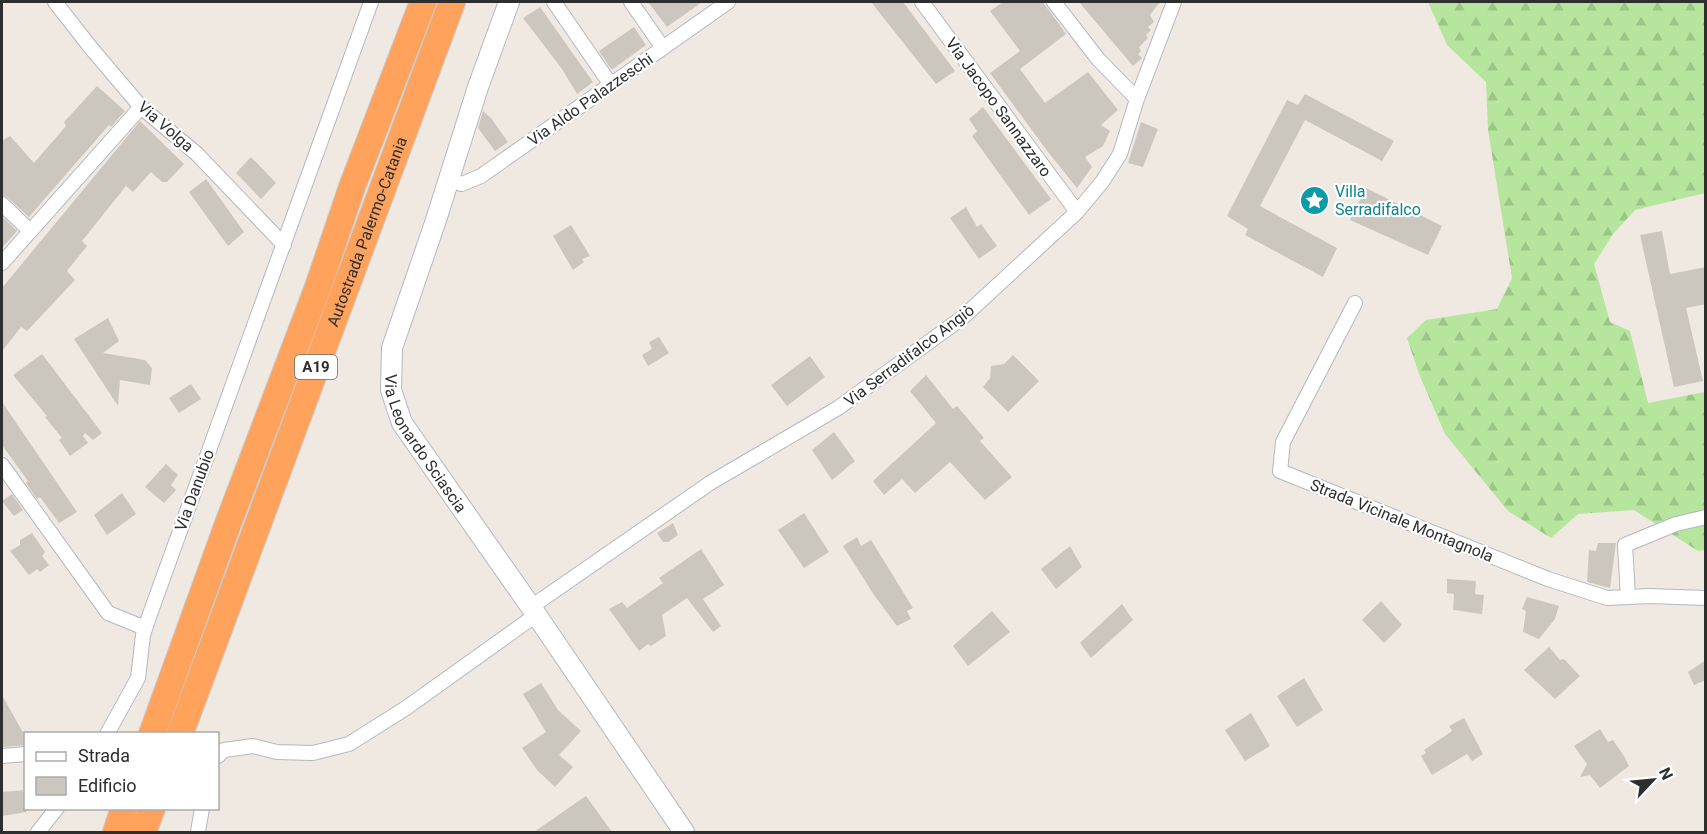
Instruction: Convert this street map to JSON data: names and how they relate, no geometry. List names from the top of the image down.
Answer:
{
  "streets": {
    "highway": ["Autostrada Palermo-Catania", "A19"],
    "street": [
      "Via Aldo Palazzeschi",
      "Via Jacopo Sannazzaro",
      "Via Volga",
      "Via Serradifalco Angiò",
      "Via Leonardo Sciascia",
      "Via Danubio",
      "Strada Vicinale Montagnola"
    ]
  },
  "crossings": [
    ["Via Aldo Palazzeschi", "Via Leonardo Sciascia"],
    ["Via Jacopo Sannazzaro", "Via Serradifalco Angiò"],
    ["Via Volga", "Via Danubio"],
    ["Via Serradifalco Angiò", "Via Leonardo Sciascia"]
  ],
  "places": {
    "place": ["Villa Serradifalco"]
  },
  "legend": ["Strada", "Edificio"],
  "north": "top right"
}
